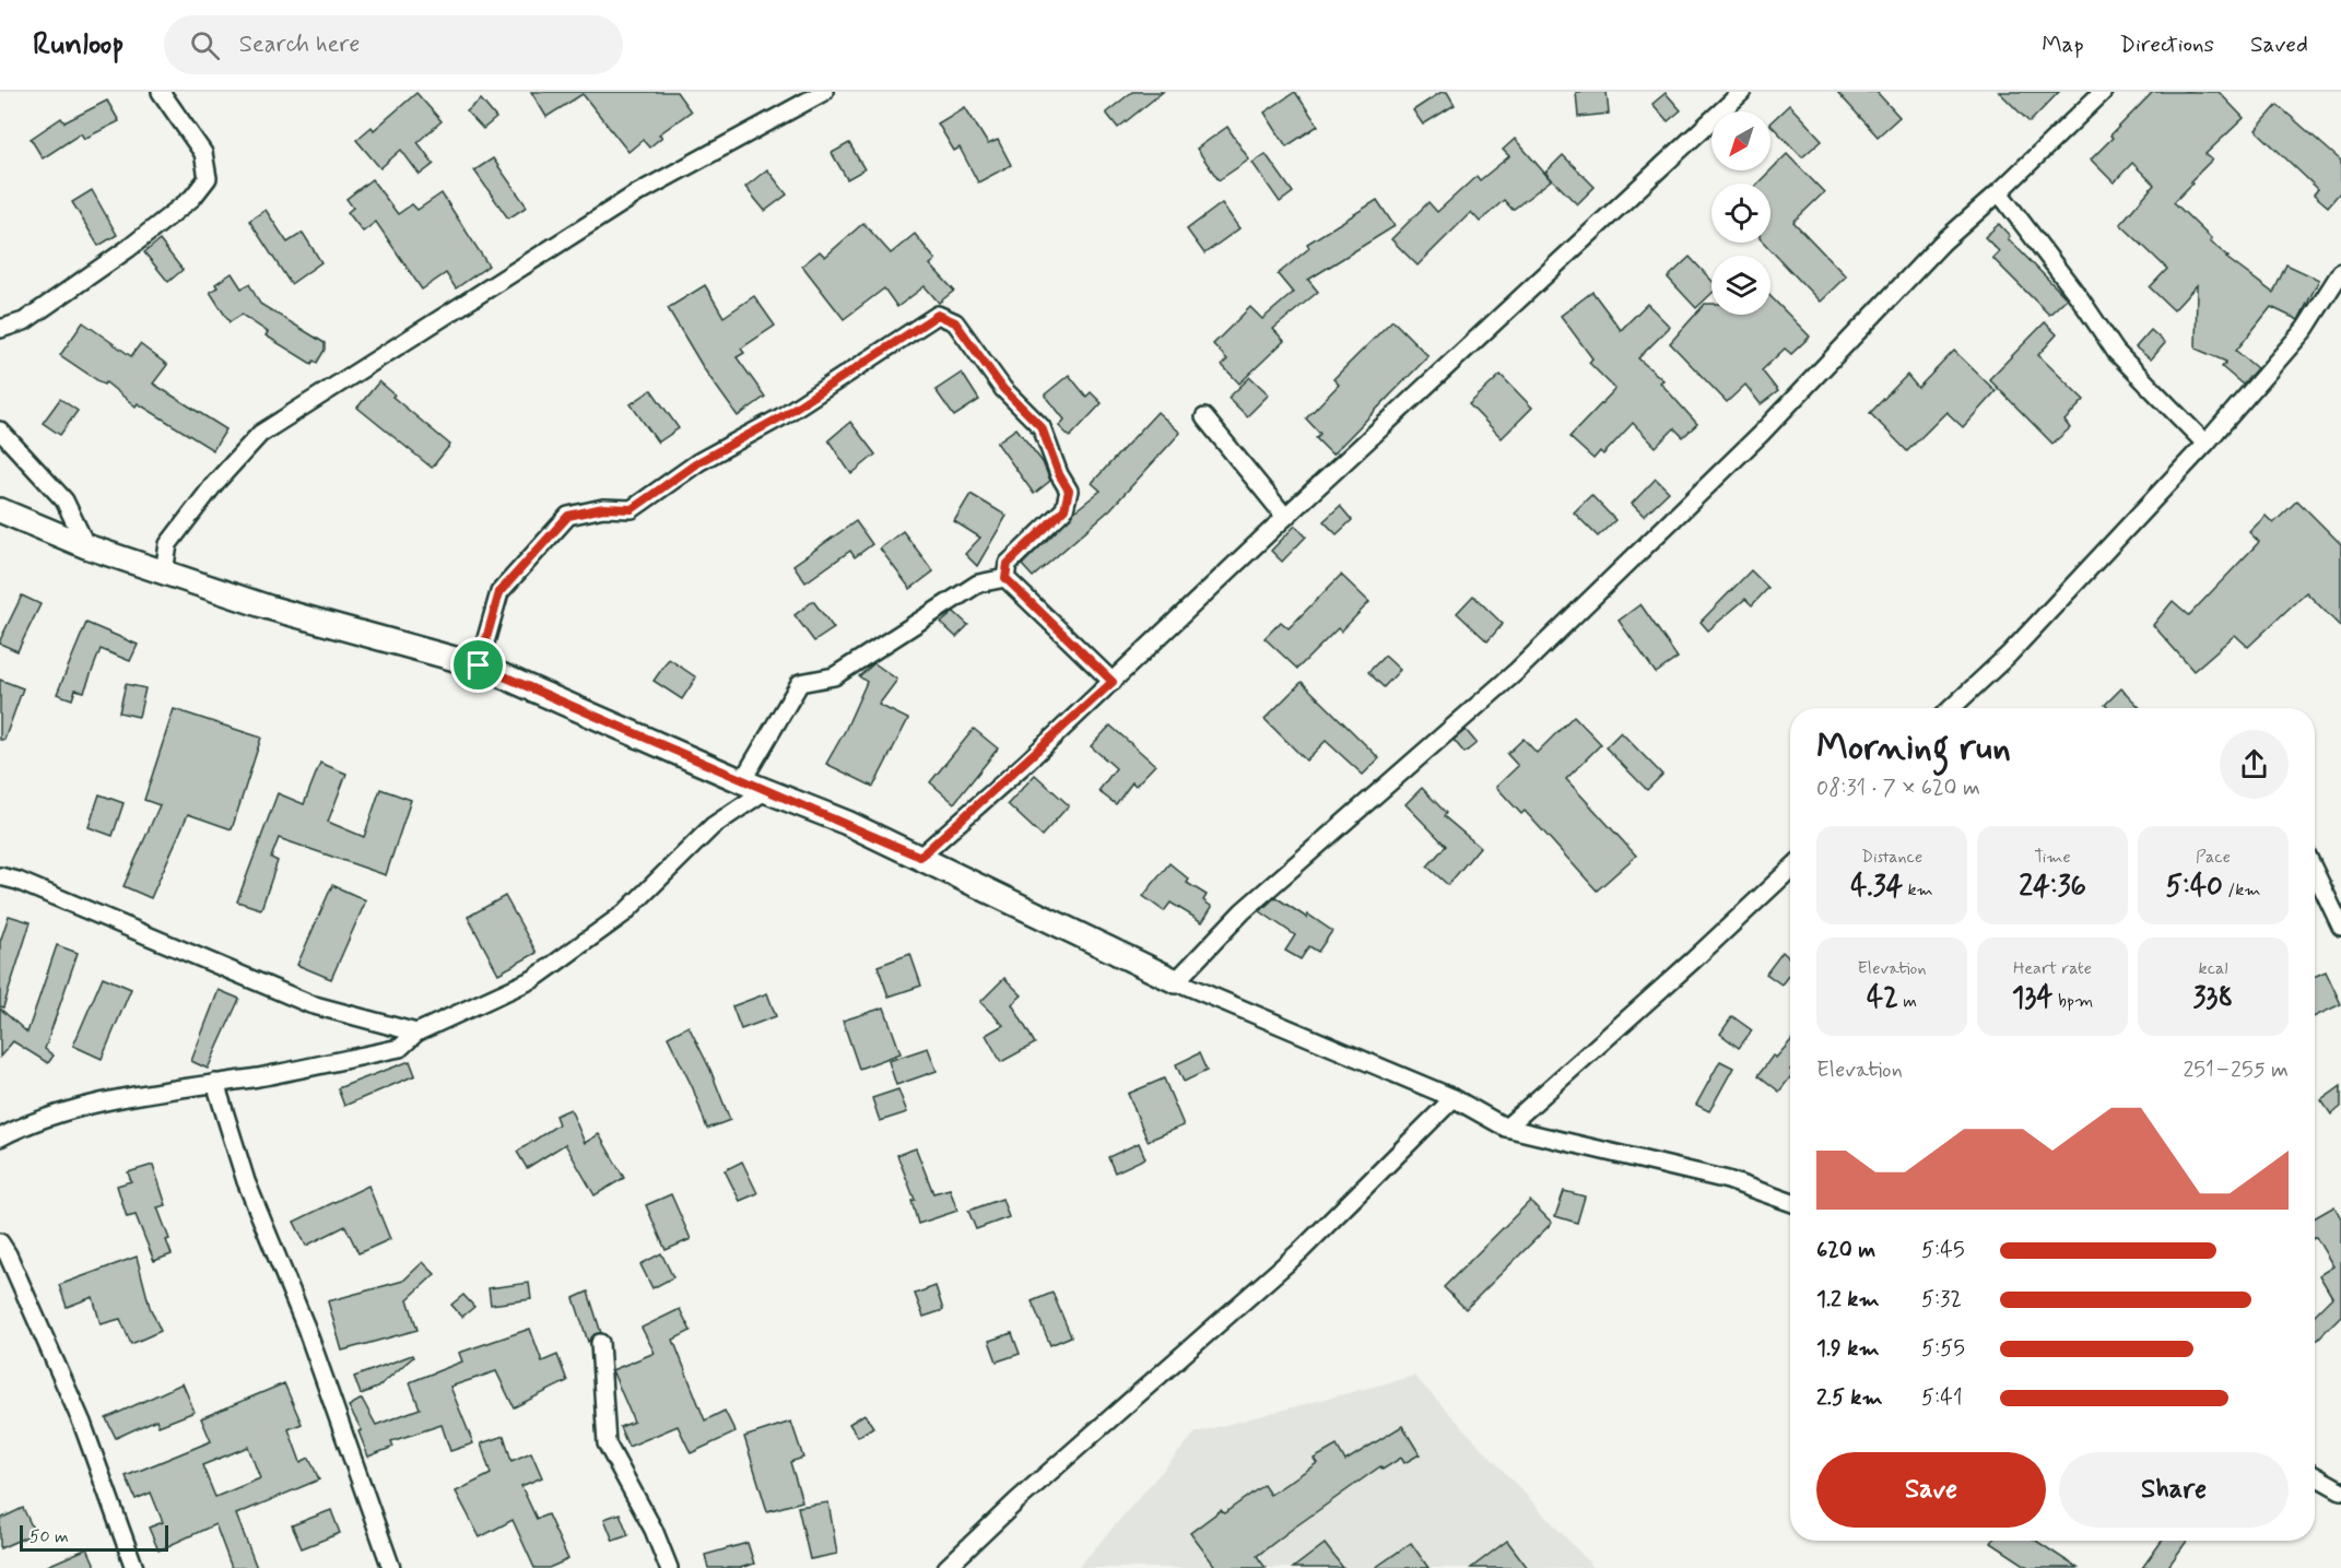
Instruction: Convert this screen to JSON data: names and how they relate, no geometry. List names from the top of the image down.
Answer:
{
  "scale_bar": "50 m",
  "north": "bottom left",
  "page": {
    "header": "Runloop",
    "search": "Search here",
    "nav": ["Map", "Directions", "Saved"],
    "heading": ["Morning run", "08:31 · 7 × 620 m"],
    "stats": [
      ["Distance", "4.34 km"],
      ["Time", "24:36"],
      ["Pace", "5:40 /km"],
      ["Elevation", "42 m"],
      ["Heart rate", "134 bpm"],
      ["kcal", "338"]
    ],
    "chart": ["Elevation", "251–255 m"],
    "list": [
      {
        "name": "620 m",
        "note": "5:45"
      },
      {
        "name": "1.2 km",
        "note": "5:32"
      },
      {
        "name": "1.9 km",
        "note": "5:55"
      },
      {
        "name": "2.5 km",
        "note": "5:41"
      }
    ],
    "buttons": ["Save", "Share"],
    "scale": "50 m"
  }
}
